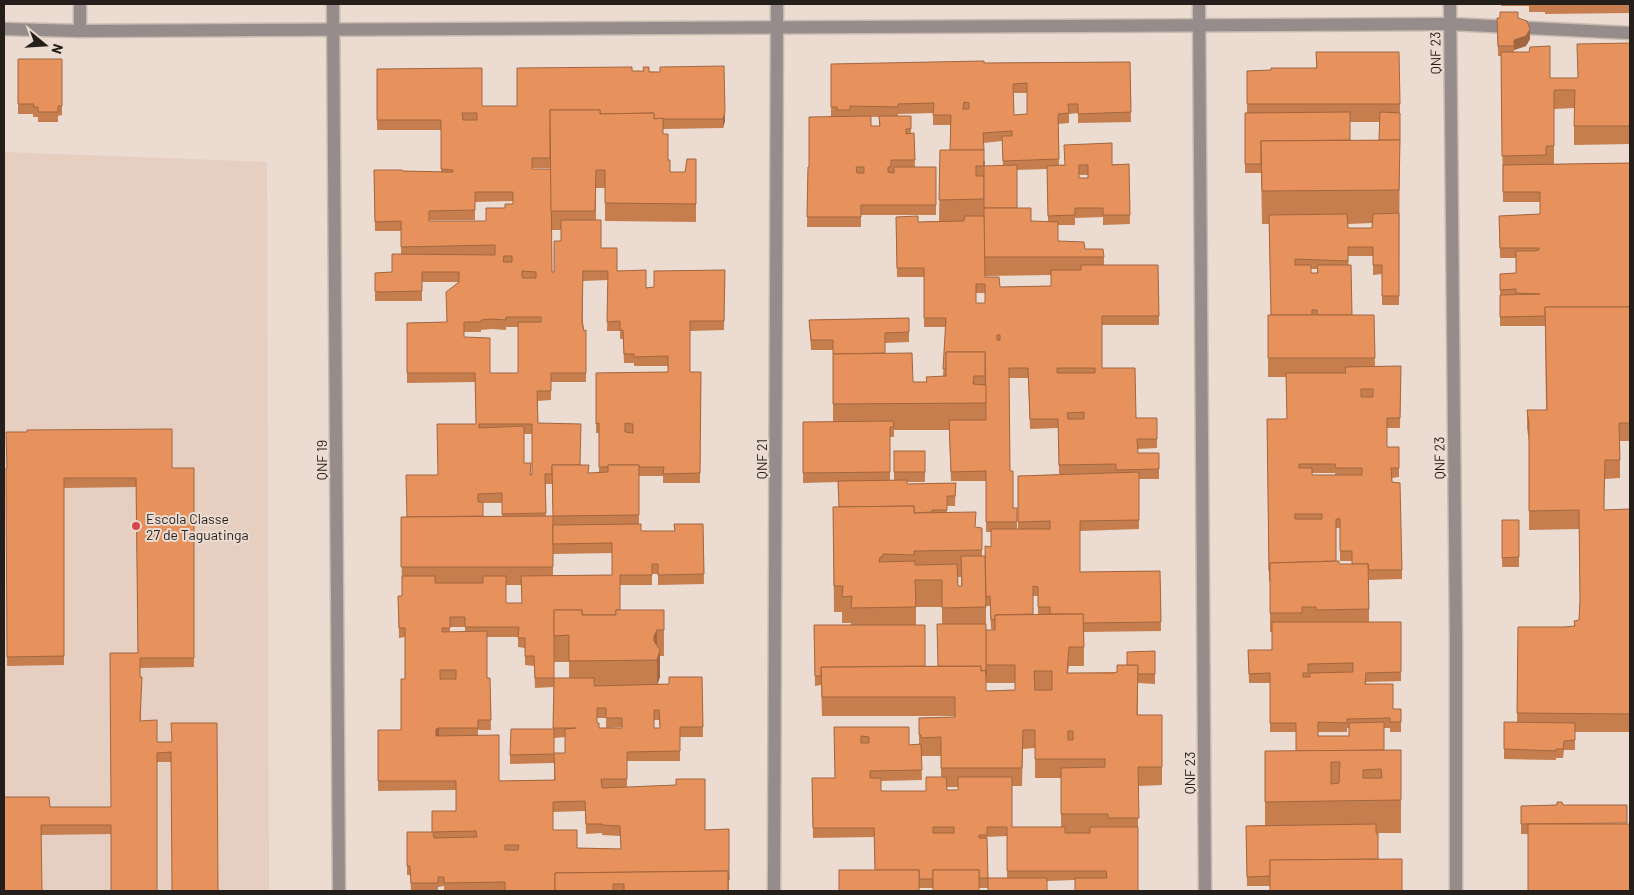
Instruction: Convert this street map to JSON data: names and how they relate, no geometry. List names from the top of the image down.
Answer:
{
  "streets": {
    "street": ["QNF 23", "QNF 21", "QNF 19"]
  },
  "places": ["Escola Classe 27 de Taguatinga"],
  "north": "right"
}
